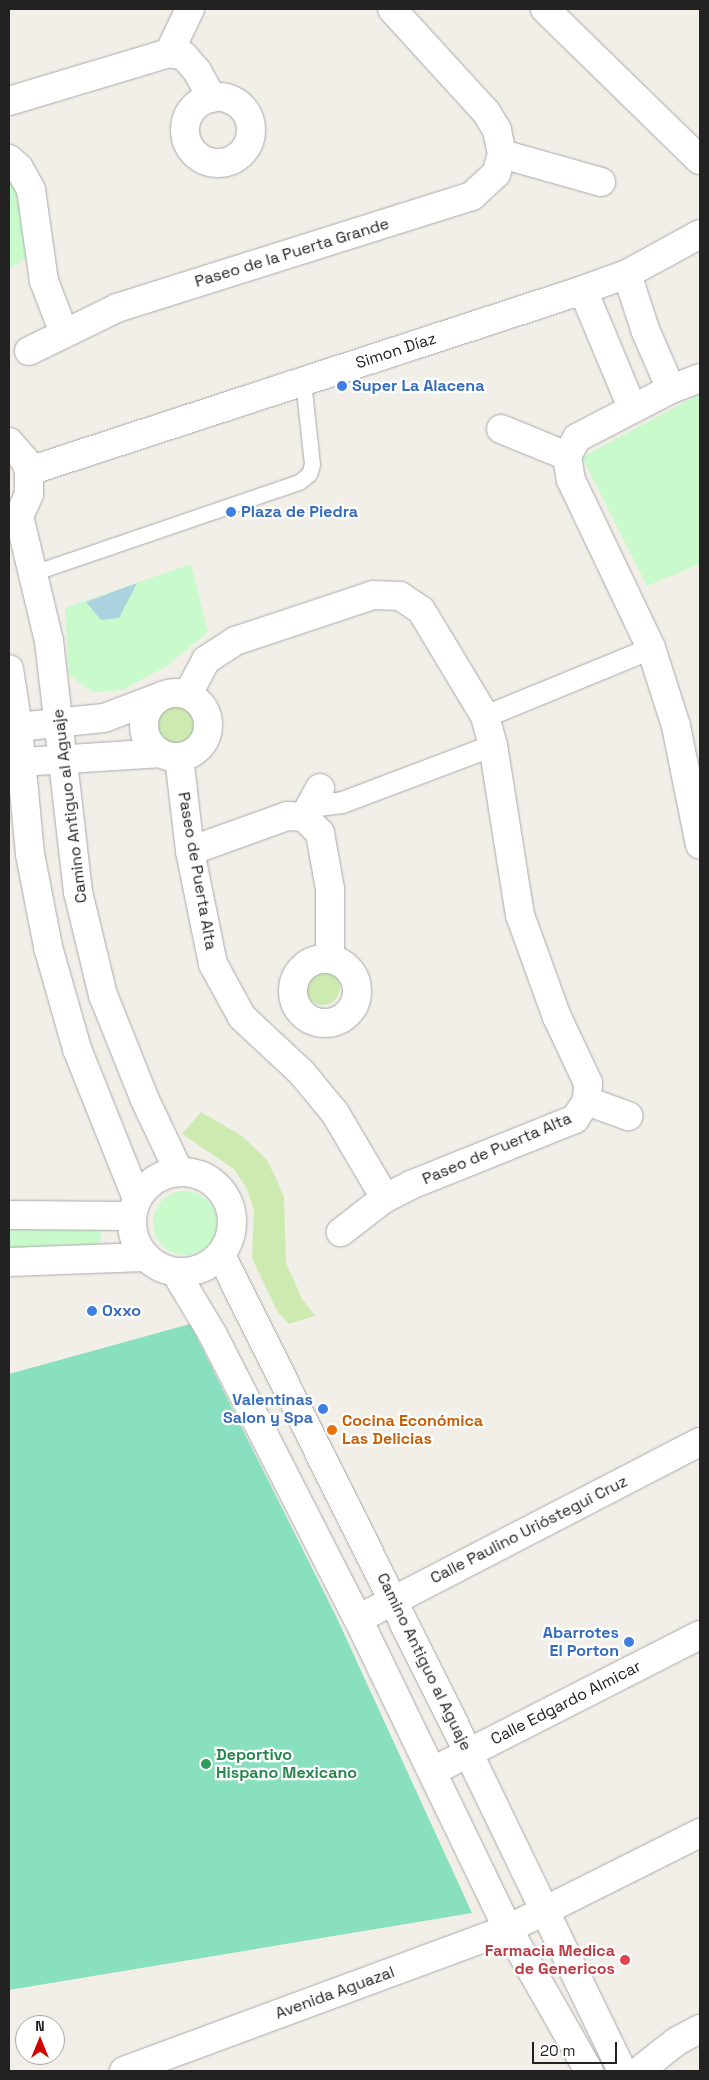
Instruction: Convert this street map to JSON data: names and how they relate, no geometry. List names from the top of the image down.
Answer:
{
  "streets": {
    "street": [
      "Paseo de la Puerta Grande",
      "Simon Díaz",
      "Camino Antiguo al Aguaje",
      "Paseo de Puerta Alta",
      "Calle Paulino Urióstegui Cruz",
      "Calle Edgardo Almicar",
      "Avenida Aguazal"
    ]
  },
  "crossings": [
    ["Camino Antiguo al Aguaje", "Calle Paulino Urióstegui Cruz"],
    ["Camino Antiguo al Aguaje", "Calle Edgardo Almicar"],
    ["Camino Antiguo al Aguaje", "Avenida Aguazal"]
  ],
  "places": [
    "Super La Alacena",
    "Plaza de Piedra",
    "Oxxo",
    "Valentinas Salon y Spa",
    "Cocina Económica Las Delicias",
    "Abarrotes El Porton",
    "Deportivo Hispano Mexicano",
    "Farmacia Medica de Genericos"
  ],
  "scale_bar": "20 m",
  "north": "top"
}
